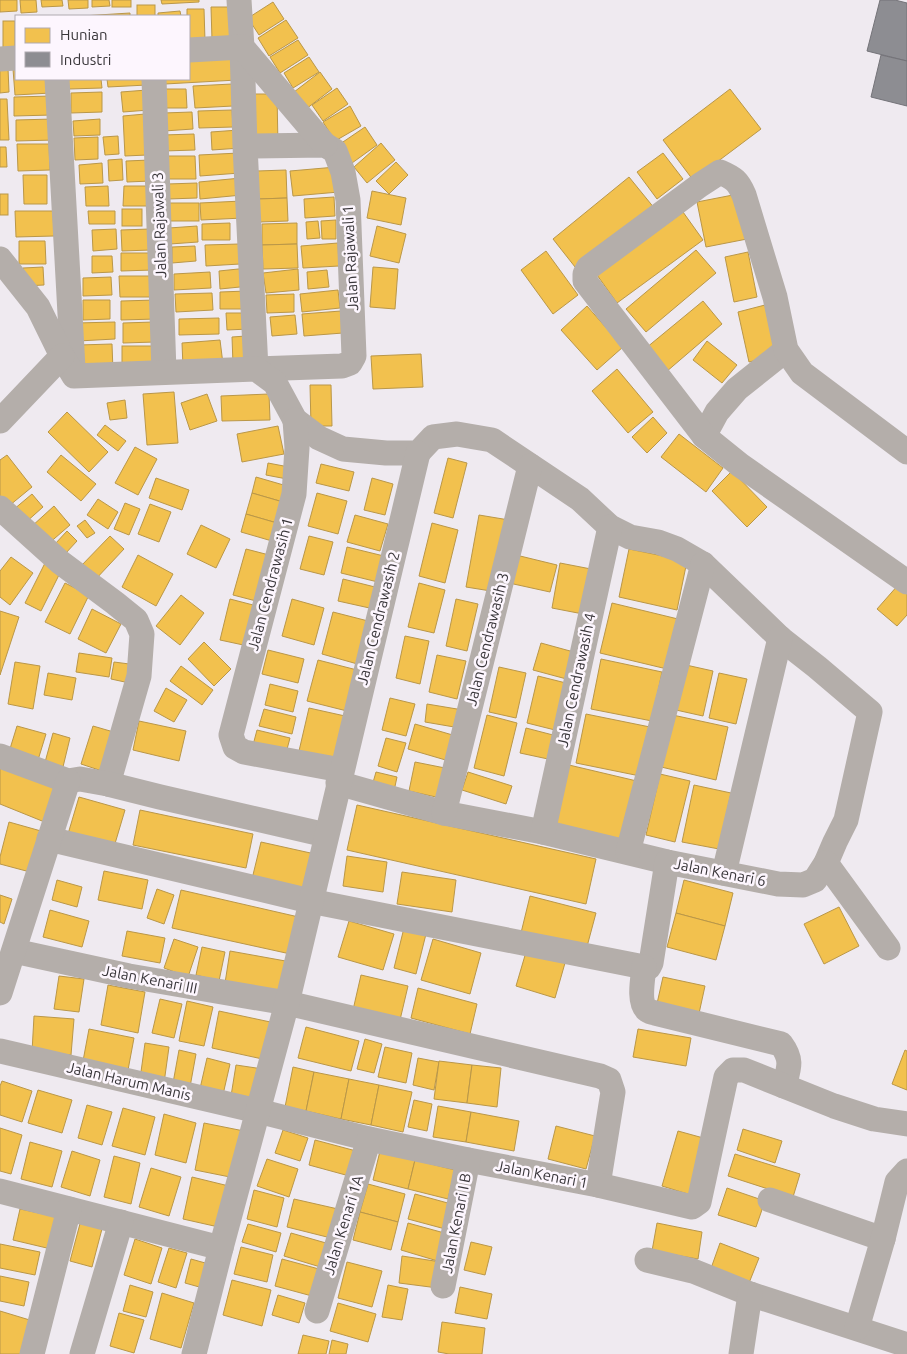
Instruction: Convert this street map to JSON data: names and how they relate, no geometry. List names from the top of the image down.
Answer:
{
  "streets": {
    "street": [
      "Jalan Rajawali 3",
      "Jalan Rajawali 1",
      "Jalan Cendrawasih 1",
      "Jalan Cendrawasih 2",
      "Jalan Cendrawasih 3",
      "Jalan Cendrawasih 4",
      "Jalan Kenari 6",
      "Jalan Kenari III",
      "Jalan Harum Manis",
      "Jalan Kenari 1",
      "Jalan Kenari I B",
      "Jalan Kenari 1A"
    ]
  },
  "crossings": [
    ["Jalan Cendrawasih 1", "Jalan Kenari 6"],
    ["Jalan Cendrawasih 2", "Jalan Kenari 6"],
    ["Jalan Cendrawasih 2", "Jalan Kenari III"],
    ["Jalan Cendrawasih 2", "Jalan Harum Manis"],
    ["Jalan Cendrawasih 2", "Jalan Kenari 1"],
    ["Jalan Cendrawasih 3", "Jalan Kenari 6"],
    ["Jalan Cendrawasih 4", "Jalan Kenari 6"],
    ["Jalan Kenari III", "Jalan Kenari 1"],
    ["Jalan Harum Manis", "Jalan Kenari 1"],
    ["Jalan Kenari 1", "Jalan Kenari I B"],
    ["Jalan Kenari 1", "Jalan Kenari 1A"]
  ],
  "legend": ["Hunian", "Industri"]
}
